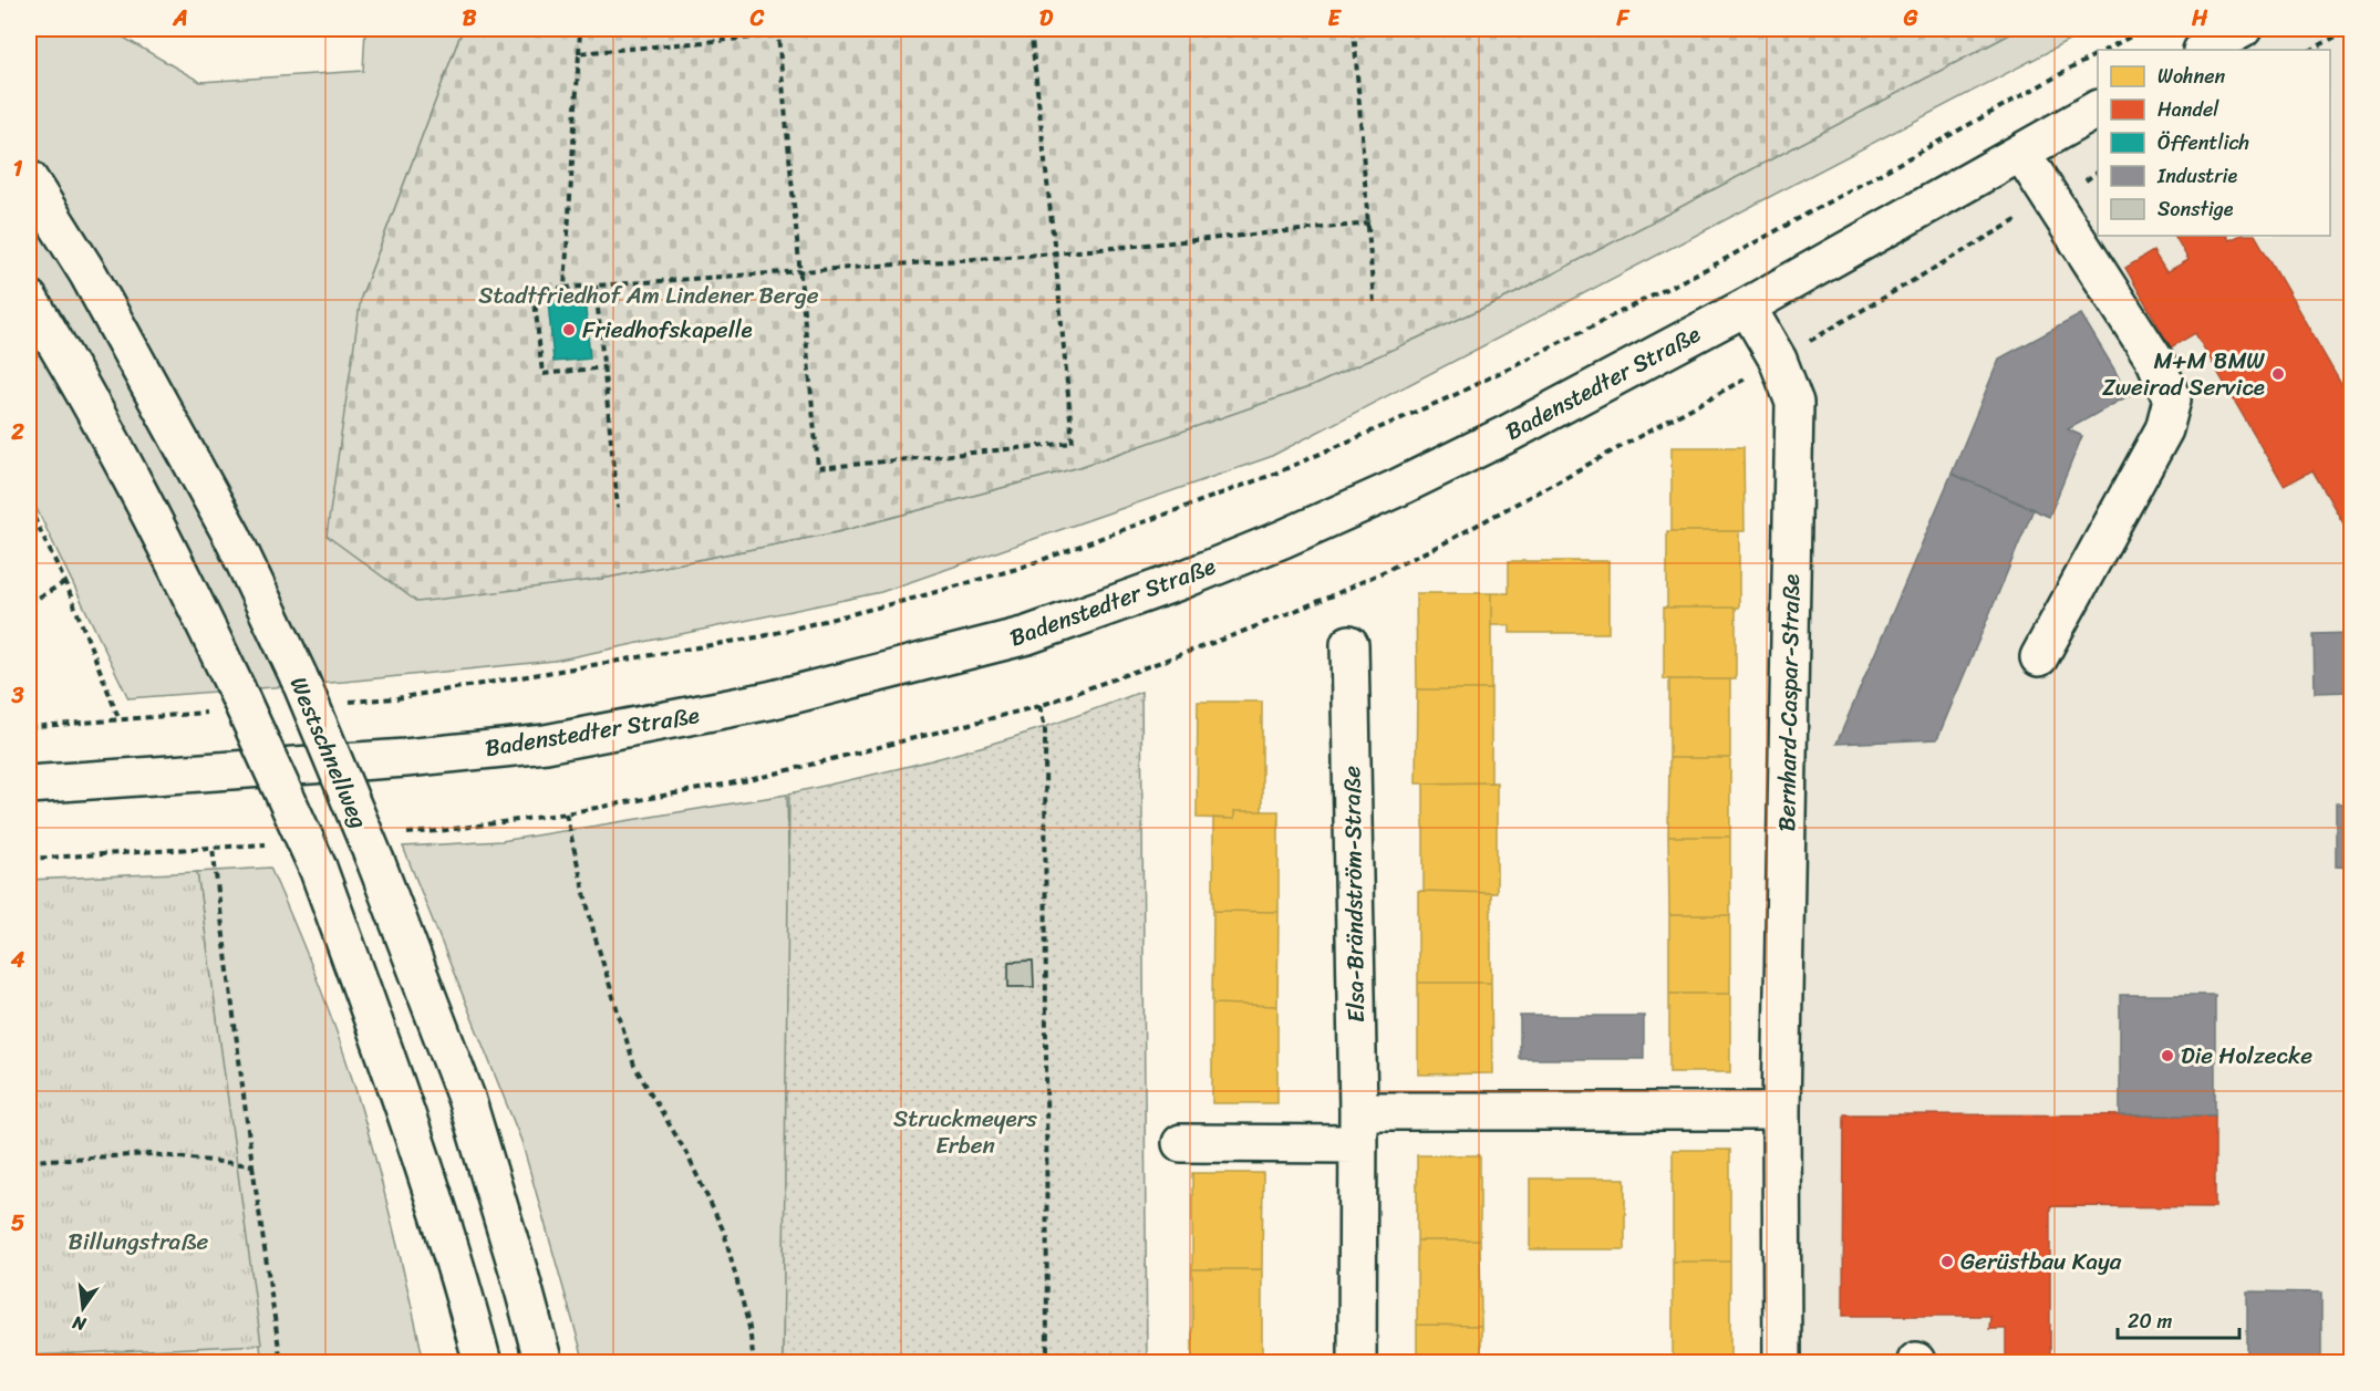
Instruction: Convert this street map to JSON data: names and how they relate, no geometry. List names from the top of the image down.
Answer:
{
  "streets": {
    "main road": [
      "Badenstedter Straße",
      "Bernhard-Caspar-Straße",
      "Westschnellweg",
      "Elsa-Brändström-Straße"
    ]
  },
  "crossings": [
    ["Badenstedter Straße", "Bernhard-Caspar-Straße"]
  ],
  "parks": ["Stadtfriedhof Am Lindener Berge", "Struckmeyers Erben", "Billungstraße"],
  "places": [
    "Friedhofskapelle",
    "M+M BMW Zweirad Service",
    "Die Holzecke",
    "Gerüstbau Kaya"
  ],
  "legend": [
    "Wohnen",
    "Handel",
    "Öffentlich",
    "Industrie",
    "Sonstige"
  ],
  "scale_bar": "20 m",
  "north": "bottom",
  "grid": {
    "columns": [
      "A",
      "B",
      "C",
      "D",
      "E",
      "F",
      "G",
      "H"
    ],
    "rows": [
      "1",
      "2",
      "3",
      "4",
      "5"
    ]
  }
}
